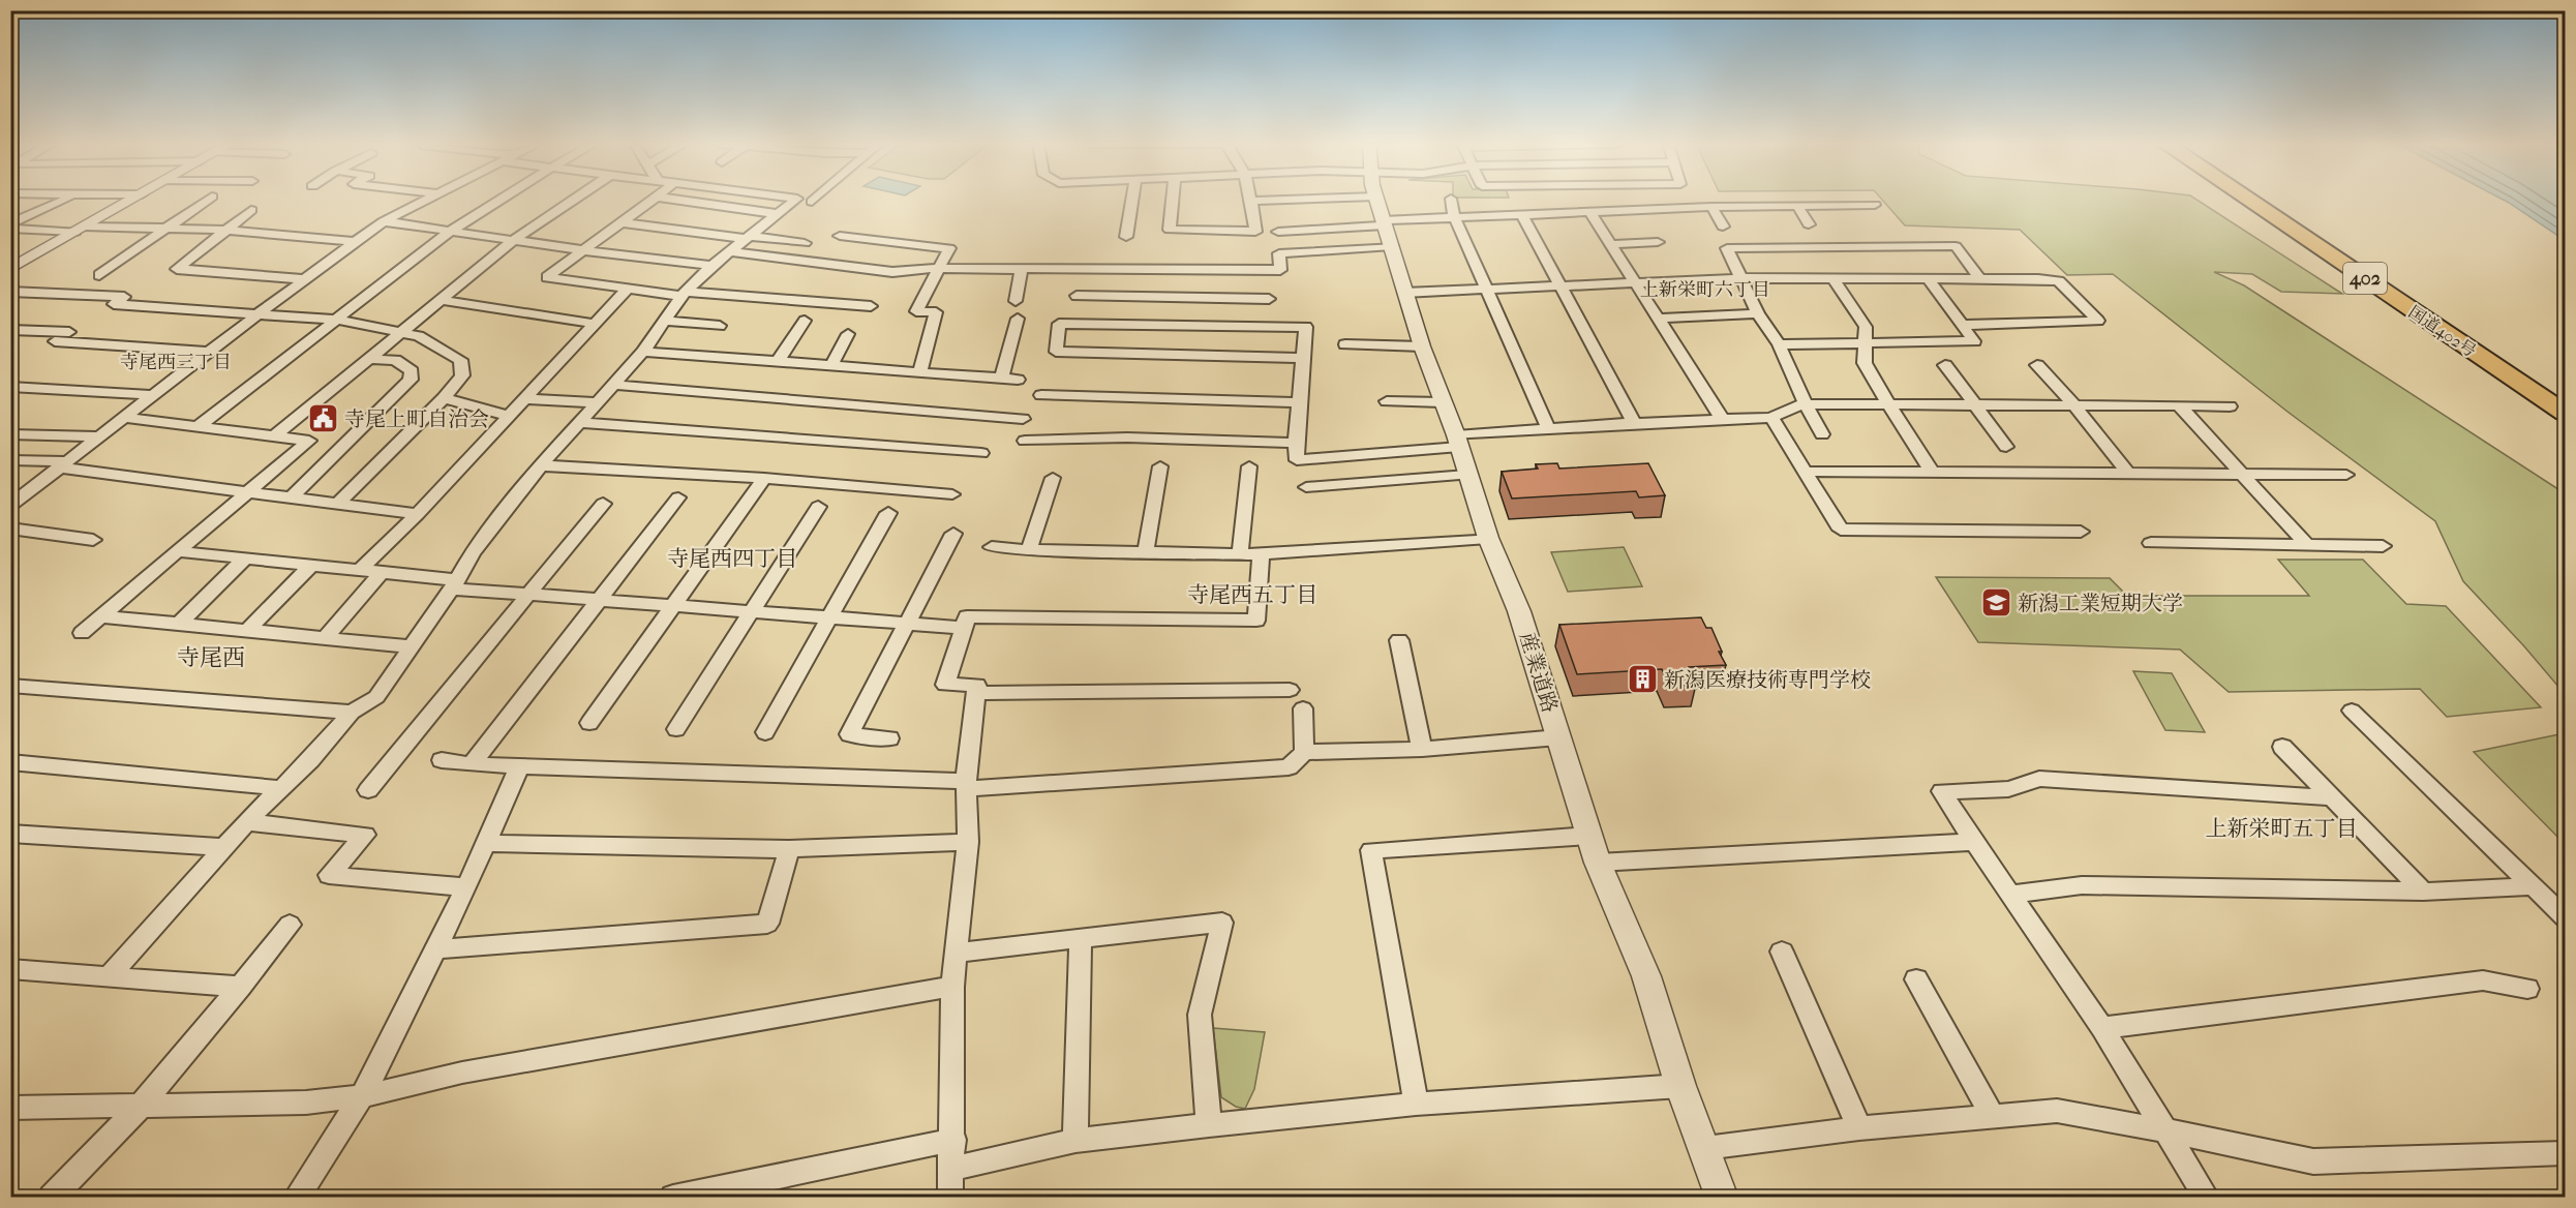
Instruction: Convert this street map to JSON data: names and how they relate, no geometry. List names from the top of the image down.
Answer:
{
  "streets": {
    "highway": ["402", "国道402号"],
    "street": ["産業道路"]
  },
  "districts": [
    "上新栄町六丁目",
    "寺尾西三丁目",
    "寺尾西四丁目",
    "寺尾西五丁目",
    "寺尾西",
    "上新栄町五丁目"
  ],
  "places": {
    "public building": ["寺尾上町自治会"],
    "school or university": ["新潟工業短期大学"],
    "building": ["新潟医療技術専門学校"]
  }
}
